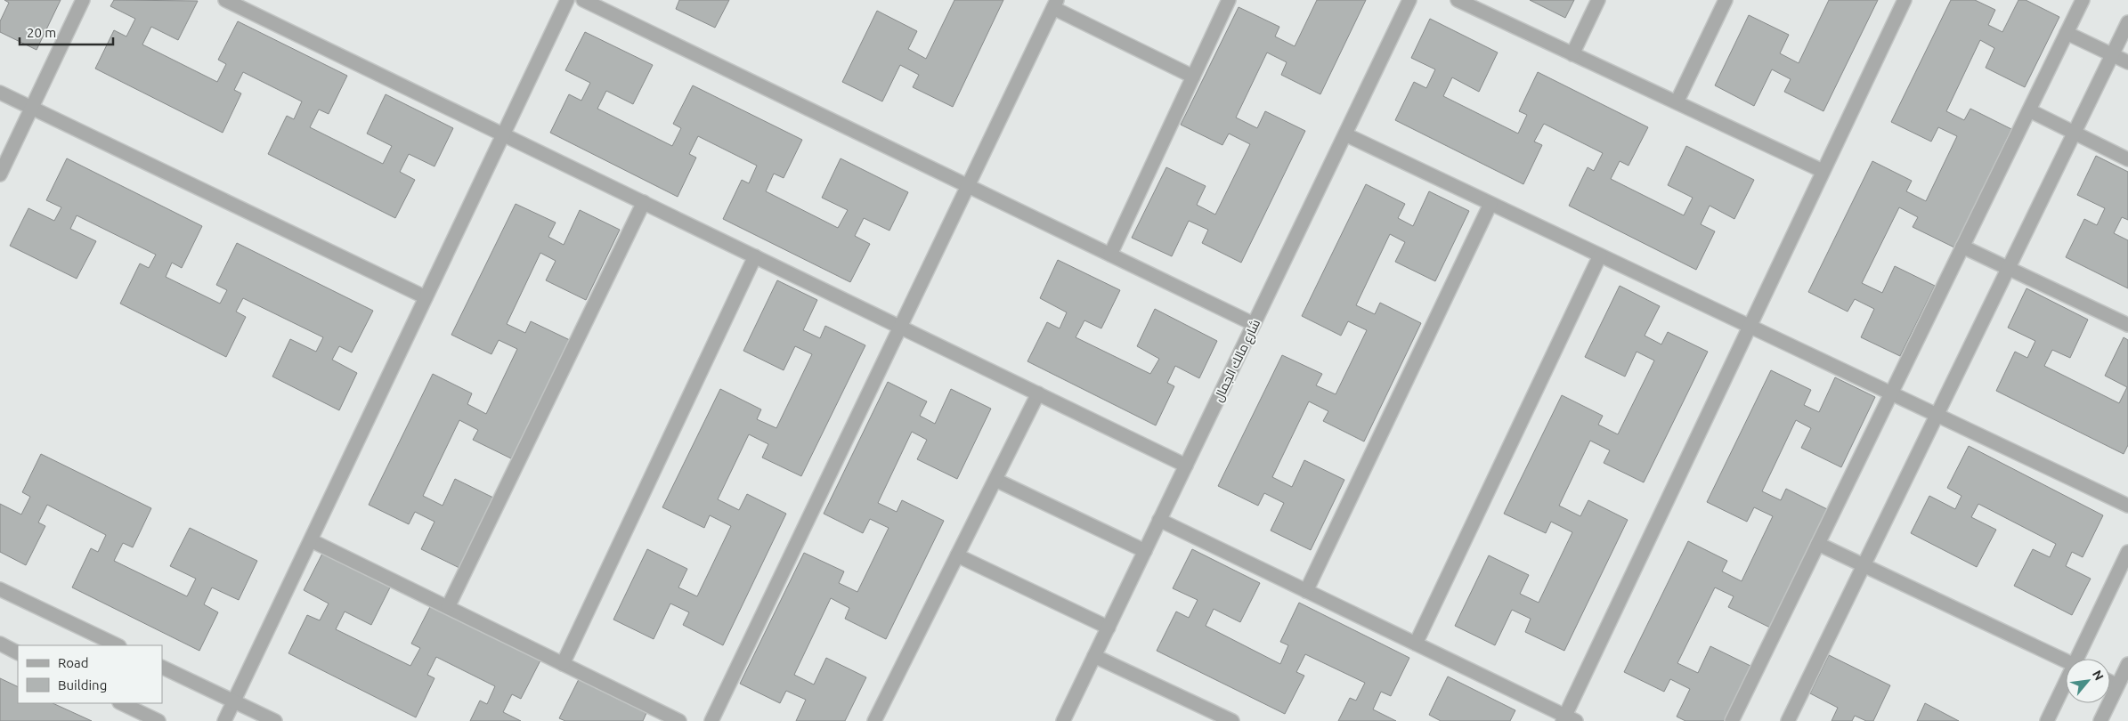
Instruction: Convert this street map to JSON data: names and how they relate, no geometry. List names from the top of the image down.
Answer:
{
  "streets": {
    "street": ["شارع مالك الجمال"]
  },
  "legend": ["Road", "Building"],
  "scale_bar": "20 m",
  "north": "top right"
}
